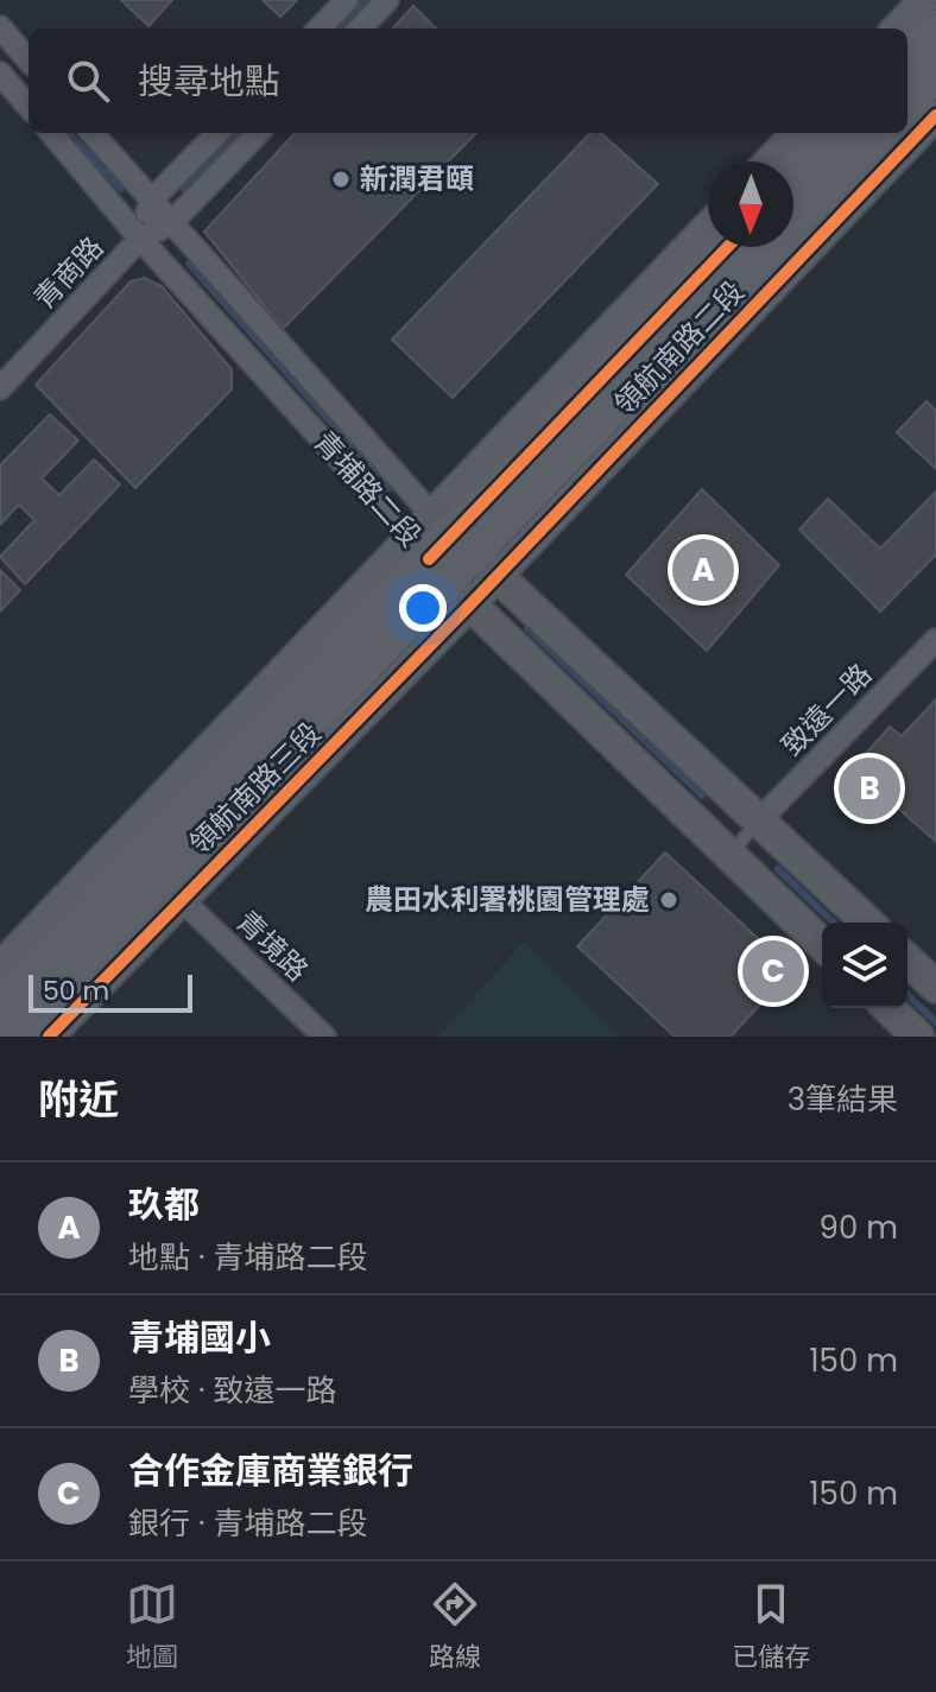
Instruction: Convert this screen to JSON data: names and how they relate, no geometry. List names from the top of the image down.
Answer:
{
  "streets": {
    "main road": ["領航南路二段", "青埔路二段", "領航南路三段"],
    "street": ["青商路", "致遠一路", "青境路"]
  },
  "crossings": [
    ["青商路", "青埔路二段"],
    ["領航南路二段", "青埔路二段"],
    ["領航南路二段", "領航南路三段"],
    ["青埔路二段", "致遠一路"],
    ["青埔路二段", "領航南路三段"],
    ["領航南路三段", "青境路"]
  ],
  "places": ["新潤君頤", "農田水利署桃園管理處"],
  "scale_bar": "50 m",
  "north": "bottom",
  "page": {
    "search": "搜尋地點",
    "pins": ["A", "B", "C"],
    "scale": "50 m",
    "heading": ["附近", "3筆結果"],
    "list": [
      {
        "mark": "A",
        "name": "玖都",
        "note": "地點 · 青埔路二段",
        "value": "90 m"
      },
      {
        "mark": "B",
        "name": "青埔國小",
        "note": "學校 · 致遠一路",
        "value": "150 m"
      },
      {
        "mark": "C",
        "name": "合作金庫商業銀行",
        "note": "銀行 · 青埔路二段",
        "value": "150 m"
      }
    ],
    "nav": ["地圖", "路線", "已儲存"]
  }
}
